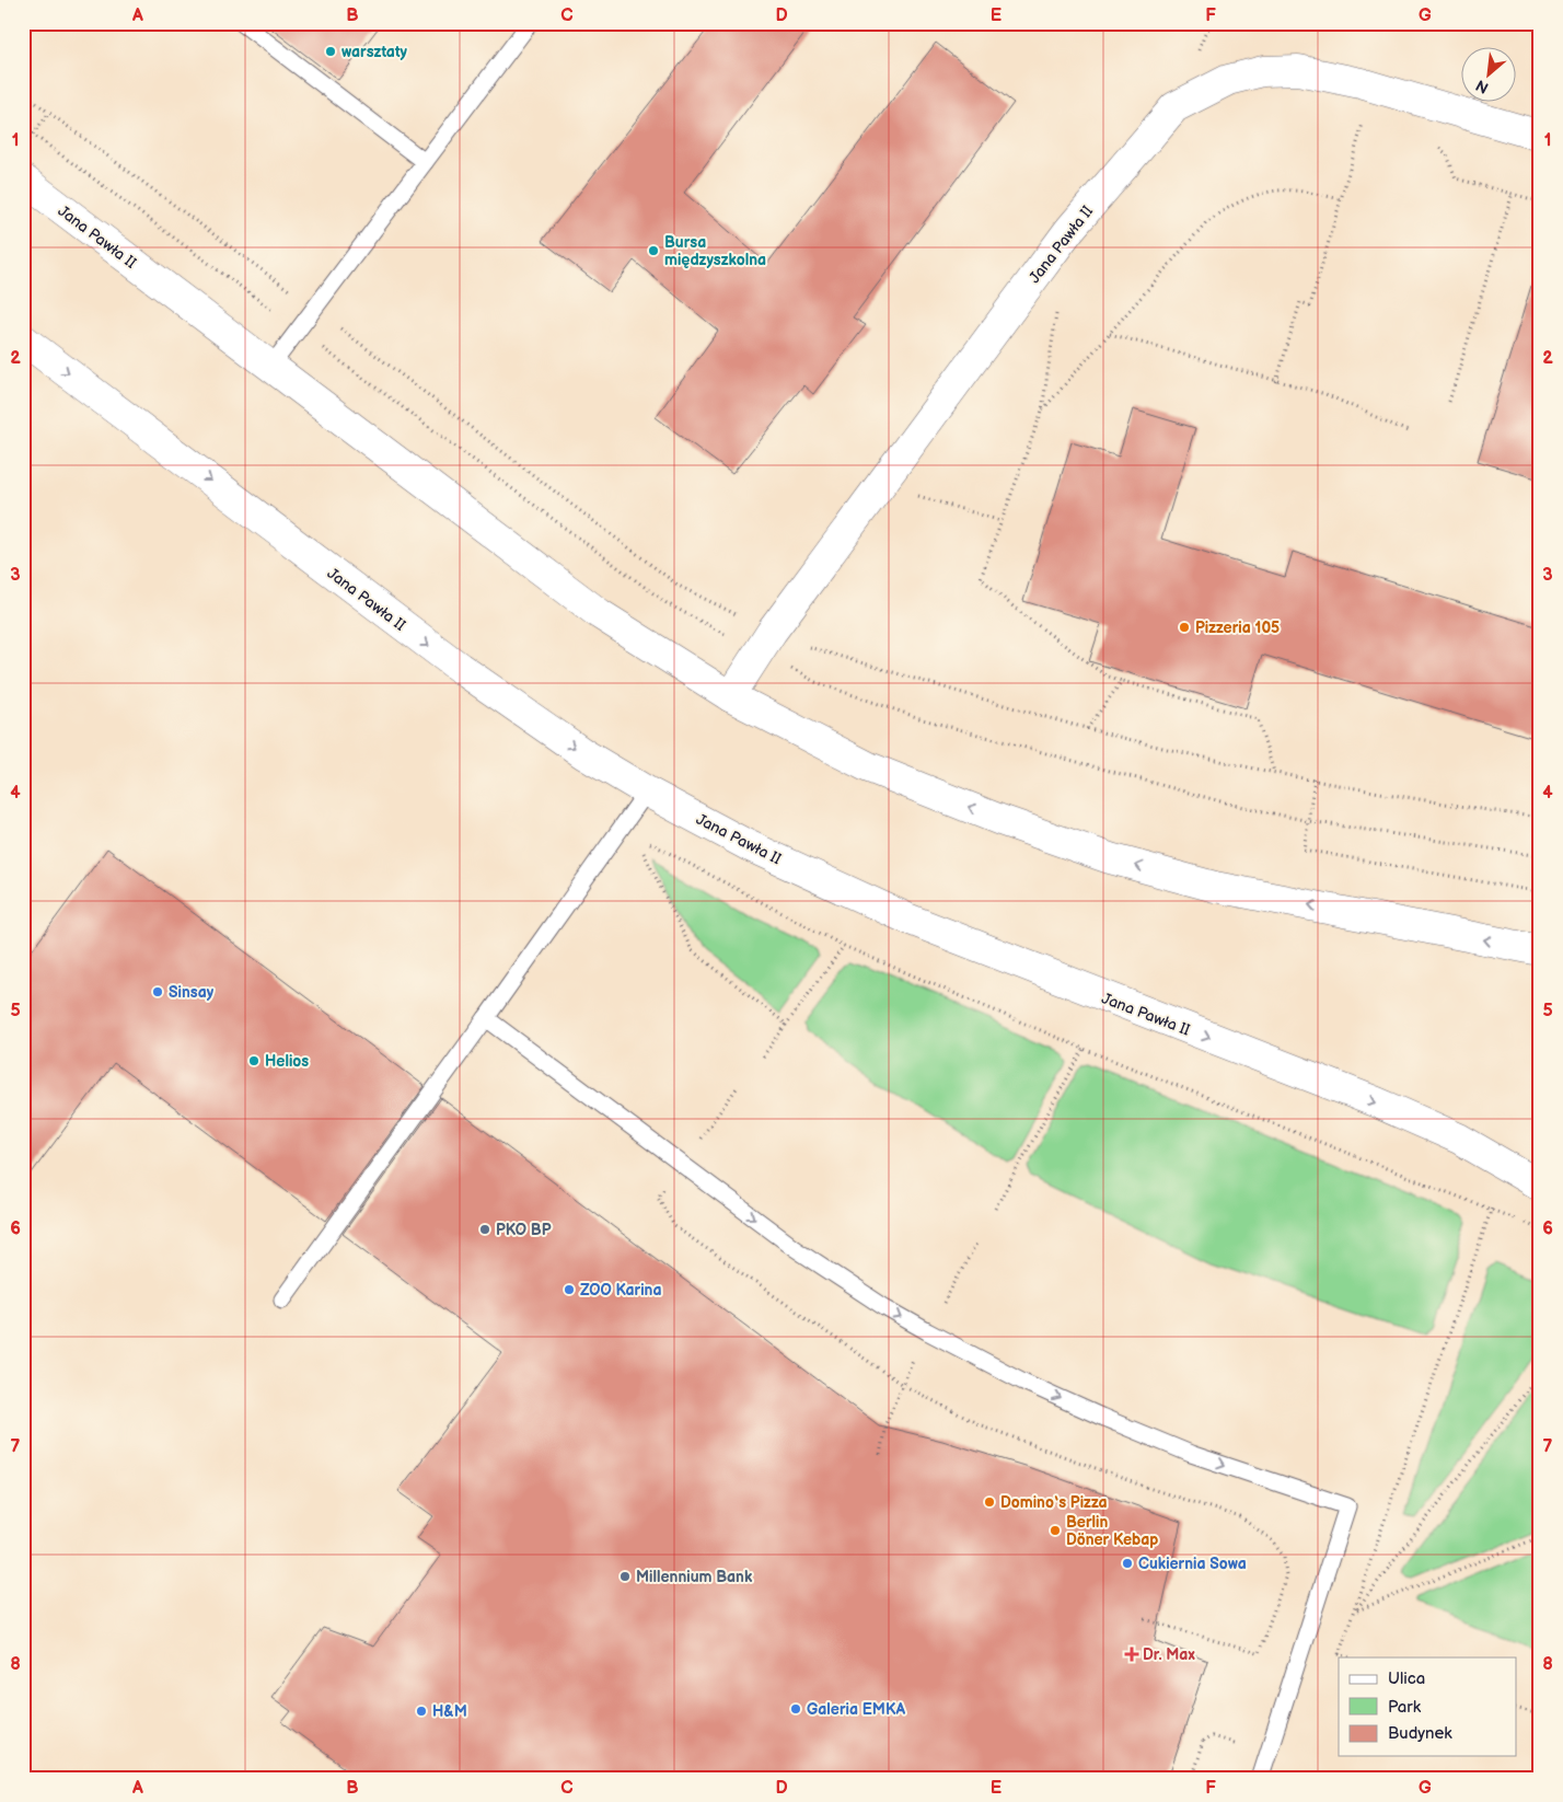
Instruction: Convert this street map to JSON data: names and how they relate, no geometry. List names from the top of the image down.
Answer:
{
  "streets": {
    "main road": ["Jana Pawła II"]
  },
  "places": {
    "other": [
      "warsztaty",
      "Bursa międzyszkolna",
      "Pizzeria 105",
      "Sinsay",
      "Helios",
      "PKO BP",
      "ZOO Karina",
      "Domino‘s Pizza",
      "Berlin Döner Kebap",
      "Cukiernia Sowa",
      "Millennium Bank",
      "Galeria EMKA",
      "H&M"
    ],
    "health": ["Dr. Max"]
  },
  "legend": ["Ulica", "Park", "Budynek"],
  "north": "bottom left",
  "grid": {
    "columns": [
      "A",
      "B",
      "C",
      "D",
      "E",
      "F",
      "G"
    ],
    "rows": [
      "1",
      "2",
      "3",
      "4",
      "5",
      "6",
      "7",
      "8"
    ]
  }
}
